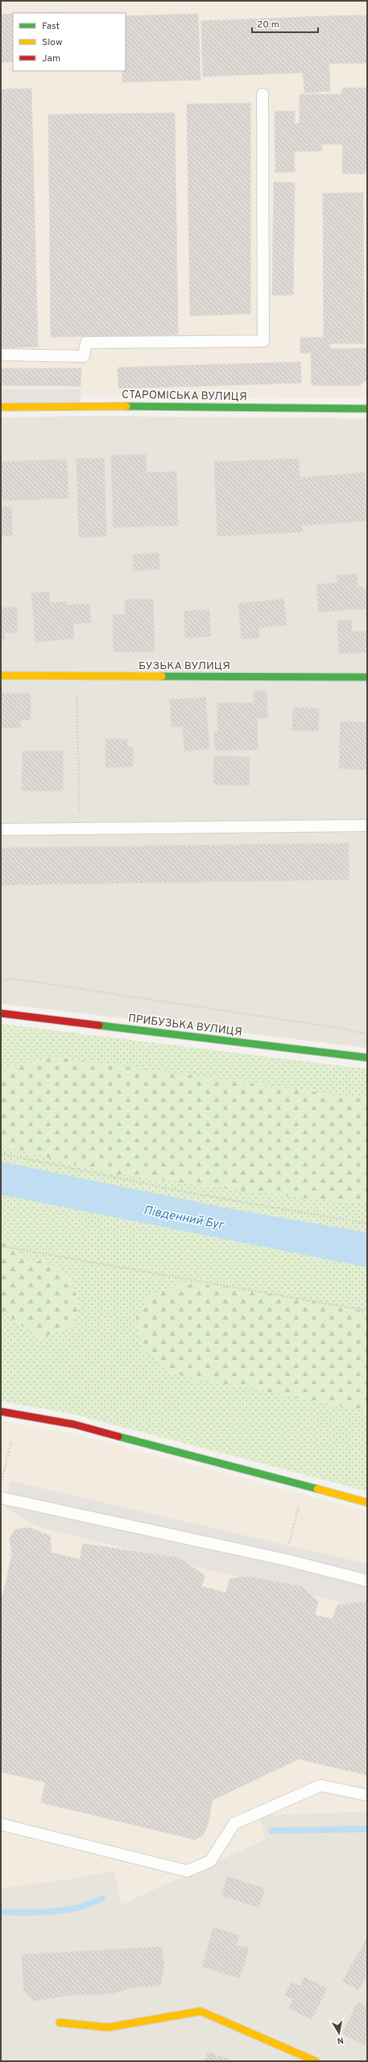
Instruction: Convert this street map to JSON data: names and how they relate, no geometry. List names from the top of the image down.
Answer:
{
  "streets": {
    "street": ["СТАРОМІСЬКА ВУЛИЦЯ", "БУЗЬКА ВУЛИЦЯ", "ПРИБУЗЬКА ВУЛИЦЯ"]
  },
  "water": ["Південний Буг"],
  "legend": ["Fast", "Slow", "Jam"],
  "scale_bar": "20 m",
  "north": "bottom"
}
